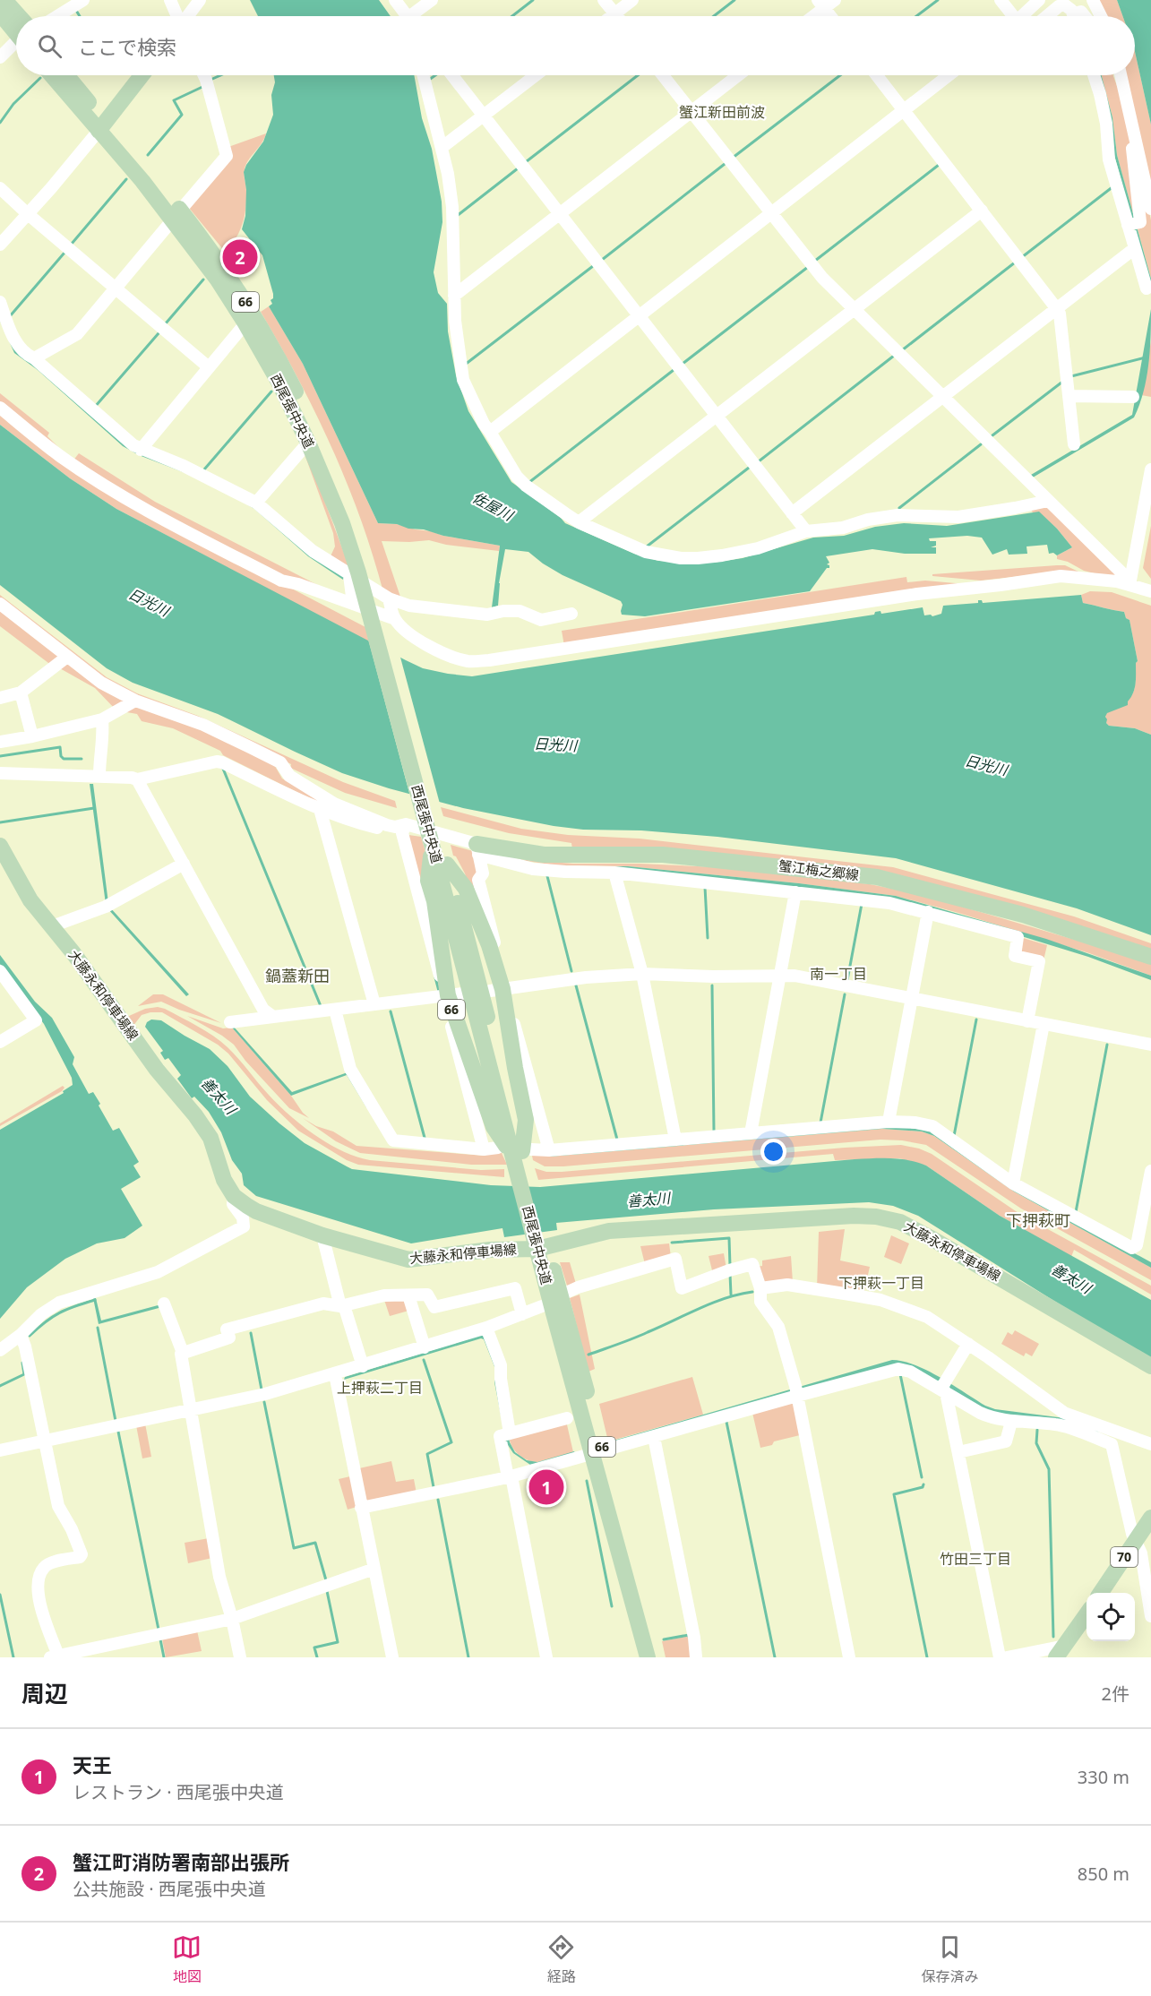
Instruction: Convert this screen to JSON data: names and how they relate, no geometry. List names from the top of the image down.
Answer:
{
  "streets": {
    "main road": [
      "66",
      "西尾張中央道",
      "蟹江梅之郷線",
      "大藤永和停車場線",
      "70"
    ]
  },
  "crossings": [
    ["66", "西尾張中央道"],
    ["西尾張中央道", "大藤永和停車場線"]
  ],
  "districts": [
    "蟹江新田前波",
    "南一丁目",
    "鍋蓋新田",
    "下押萩町",
    "下押萩一丁目",
    "上押萩二丁目",
    "竹田三丁目"
  ],
  "water": ["佐屋川", "日光川", "善太川"],
  "page": {
    "search": "ここで検索",
    "pins": ["2", "1"],
    "heading": ["周辺", "2件"],
    "list": [
      {
        "mark": "1",
        "name": "天王",
        "note": "レストラン · 西尾張中央道",
        "value": "330 m"
      },
      {
        "mark": "2",
        "name": "蟹江町消防署南部出張所",
        "note": "公共施設 · 西尾張中央道",
        "value": "850 m"
      }
    ],
    "nav": ["地図", "経路", "保存済み"]
  }
}
